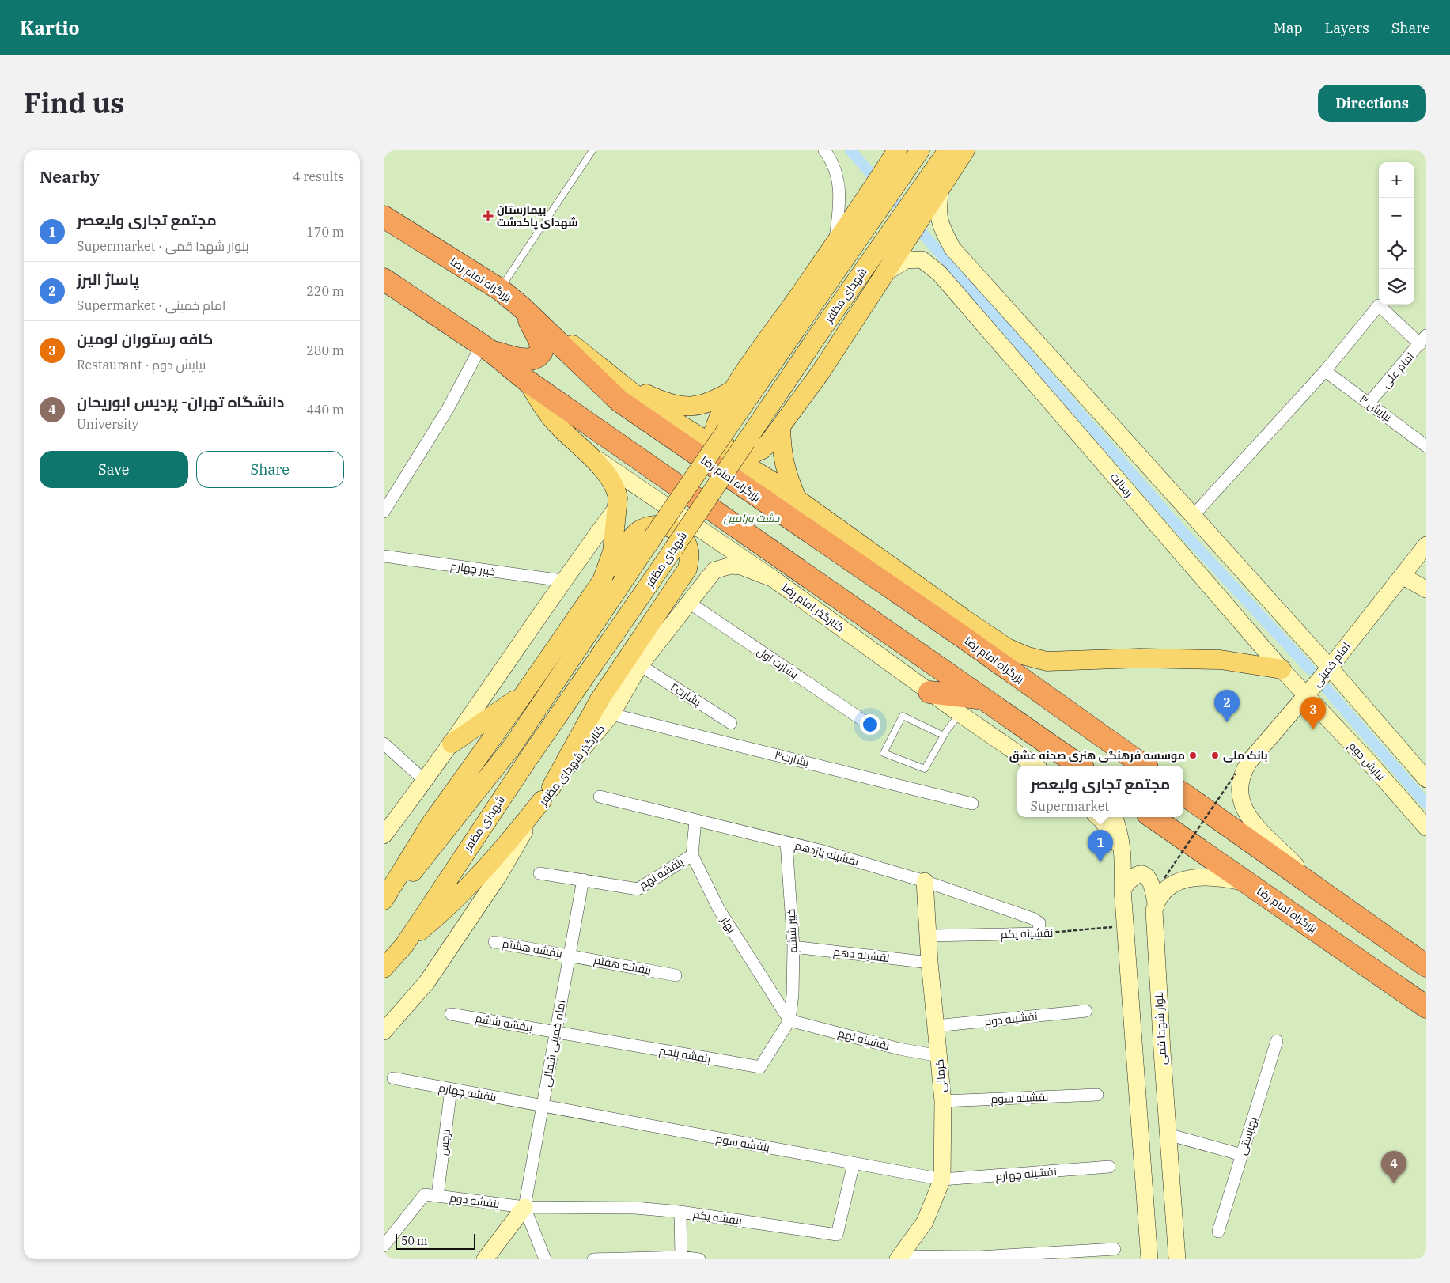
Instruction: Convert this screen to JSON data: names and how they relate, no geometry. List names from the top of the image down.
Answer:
{
  "streets": {
    "highway": ["بزرگراه امام رضا"],
    "main road": [
      "شهدای مظفر",
      "رسالت",
      "کنارگذر امام رضا",
      "امام خمینی",
      "نیایش دوم",
      "کنارگذر شهدای مظفر",
      "بلوار شهدا قمی",
      "کرمانی"
    ],
    "street": [
      "امام علی",
      "نیایش ۳",
      "خیبر چهارم",
      "بشارت اول",
      "بشارت۲",
      "بشارت۳",
      "نقشینه یازدهم",
      "بنفشه نهم",
      "بهار",
      "خیبر ششم",
      "نقشینه یکم",
      "بنفشه هشتم",
      "نقشینه دهم",
      "بنفشه هفتم",
      "نقشینه دوم",
      "بنفشه ششم",
      "نقشینه نهم",
      "امام خمینی شمالی",
      "بنفشه پنجم",
      "بنفشه چهارم",
      "نقشینه سوم",
      "بهزیستی",
      "نرجس",
      "بنفشه سوم",
      "نقشینه چهارم",
      "بنفشه دوم",
      "بنفشه یکم"
    ]
  },
  "crossings": [
    ["امام علی", "نیایش ۳"],
    ["رسالت", "امام خمینی"],
    ["رسالت", "نیایش دوم"],
    ["کنارگذر امام رضا", "کنارگذر شهدای مظفر"],
    ["بشارت اول", "کنارگذر شهدای مظفر"],
    ["امام خمینی", "نیایش دوم"],
    ["بشارت۲", "کنارگذر شهدای مظفر"],
    ["بشارت۳", "کنارگذر شهدای مظفر"],
    ["نقشینه یازدهم", "خیبر ششم"],
    ["نقشینه یازدهم", "نقشینه یکم"],
    ["نقشینه یازدهم", "کرمانی"],
    ["بنفشه نهم", "بهار"],
    ["بنفشه نهم", "امام خمینی شمالی"],
    ["بهار", "خیبر ششم"],
    ["بهار", "نقشینه نهم"],
    ["بهار", "بنفشه پنجم"],
    ["خیبر ششم", "نقشینه دهم"],
    ["خیبر ششم", "نقشینه نهم"],
    ["خیبر ششم", "بنفشه پنجم"],
    ["نقشینه یکم", "کرمانی"],
    ["بنفشه هشتم", "بنفشه هفتم"],
    ["بنفشه هشتم", "امام خمینی شمالی"],
    ["نقشینه دهم", "کرمانی"],
    ["بنفشه هفتم", "امام خمینی شمالی"],
    ["نقشینه دوم", "کرمانی"],
    ["بنفشه ششم", "امام خمینی شمالی"],
    ["بنفشه ششم", "بنفشه پنجم"],
    ["نقشینه نهم", "بنفشه پنجم"],
    ["نقشینه نهم", "کرمانی"],
    ["امام خمینی شمالی", "بنفشه پنجم"],
    ["امام خمینی شمالی", "بنفشه چهارم"],
    ["امام خمینی شمالی", "بنفشه سوم"],
    ["امام خمینی شمالی", "بنفشه دوم"],
    ["امام خمینی شمالی", "بنفشه یکم"],
    ["کرمانی", "نقشینه سوم"],
    ["کرمانی", "بنفشه سوم"],
    ["کرمانی", "نقشینه چهارم"],
    ["بنفشه چهارم", "نرجس"],
    ["بنفشه چهارم", "بنفشه سوم"],
    ["نرجس", "بنفشه دوم"],
    ["بنفشه سوم", "نقشینه چهارم"],
    ["بنفشه سوم", "بنفشه یکم"],
    ["بنفشه دوم", "بنفشه یکم"]
  ],
  "parks": ["دشت ورامین"],
  "places": {
    "health": ["بیمارستان شهدای پاکدشت"],
    "other": ["موسسه فرهنگی هنری صحنه عشق", "بانک ملی"]
  },
  "scale_bar": "50 m",
  "page": {
    "header": "Kartio",
    "nav": ["Map", "Layers", "Share"],
    "title": "Find us",
    "buttons": [
      "Directions",
      ["Save", "Share"]
    ],
    "heading": ["Nearby", "4 results"],
    "map_buttons": ["+", "−"],
    "list": [
      {
        "mark": "1",
        "name": "مجتمع تجاری ولیعصر",
        "note": "Supermarket · بلوار شهدا قمی",
        "value": "170 m"
      },
      {
        "mark": "2",
        "name": "پاساژ البرز",
        "note": "Supermarket · امام خمینی",
        "value": "220 m"
      },
      {
        "mark": "3",
        "name": "کافه رستوران لومین",
        "note": "Restaurant · نیایش دوم",
        "value": "280 m"
      },
      {
        "mark": "4",
        "name": "دانشگاه تهران- پردیس ابوریحان",
        "note": "University",
        "value": "440 m"
      }
    ],
    "pins": [
      "2",
      "3",
      "1",
      "4"
    ],
    "popup": ["مجتمع تجاری ولیعصر", "Supermarket"],
    "scale": "50 m"
  }
}
